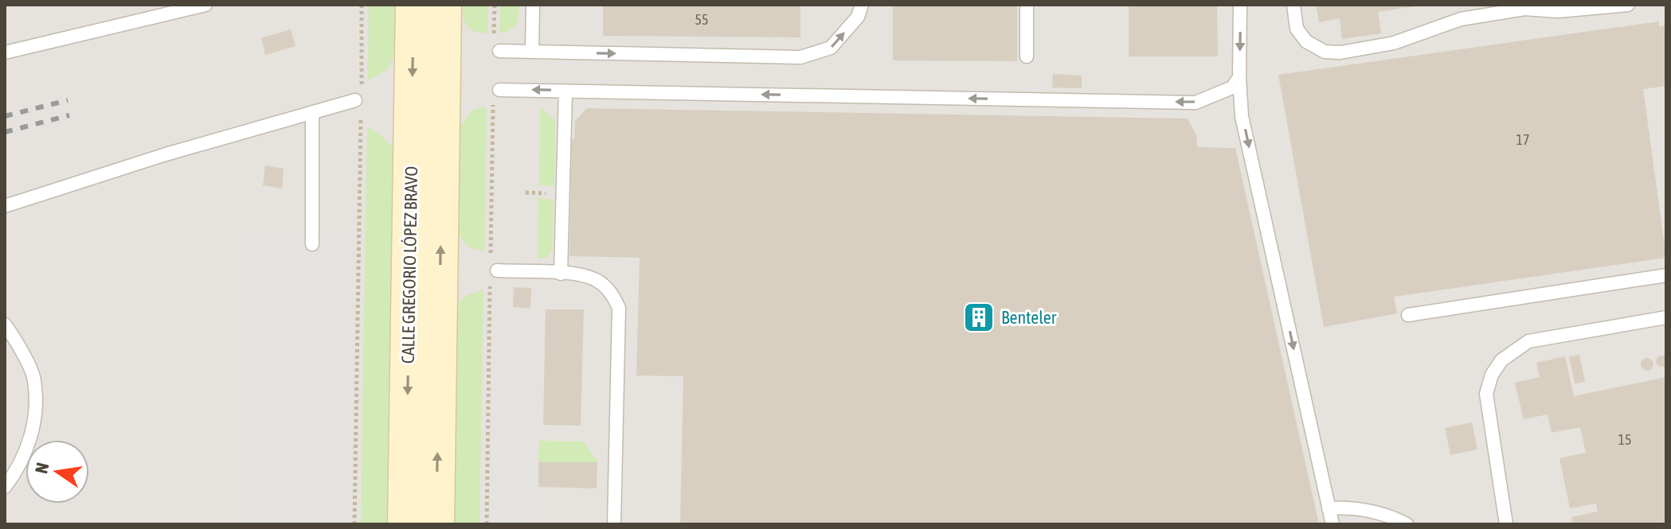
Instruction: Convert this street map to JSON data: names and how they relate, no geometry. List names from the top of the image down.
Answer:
{
  "streets": {
    "main road": ["CALLE GREGORIO LÓPEZ BRAVO"]
  },
  "places": {
    "building": ["Benteler"]
  },
  "house_numbers": ["55", "17", "15"],
  "north": "left"
}
